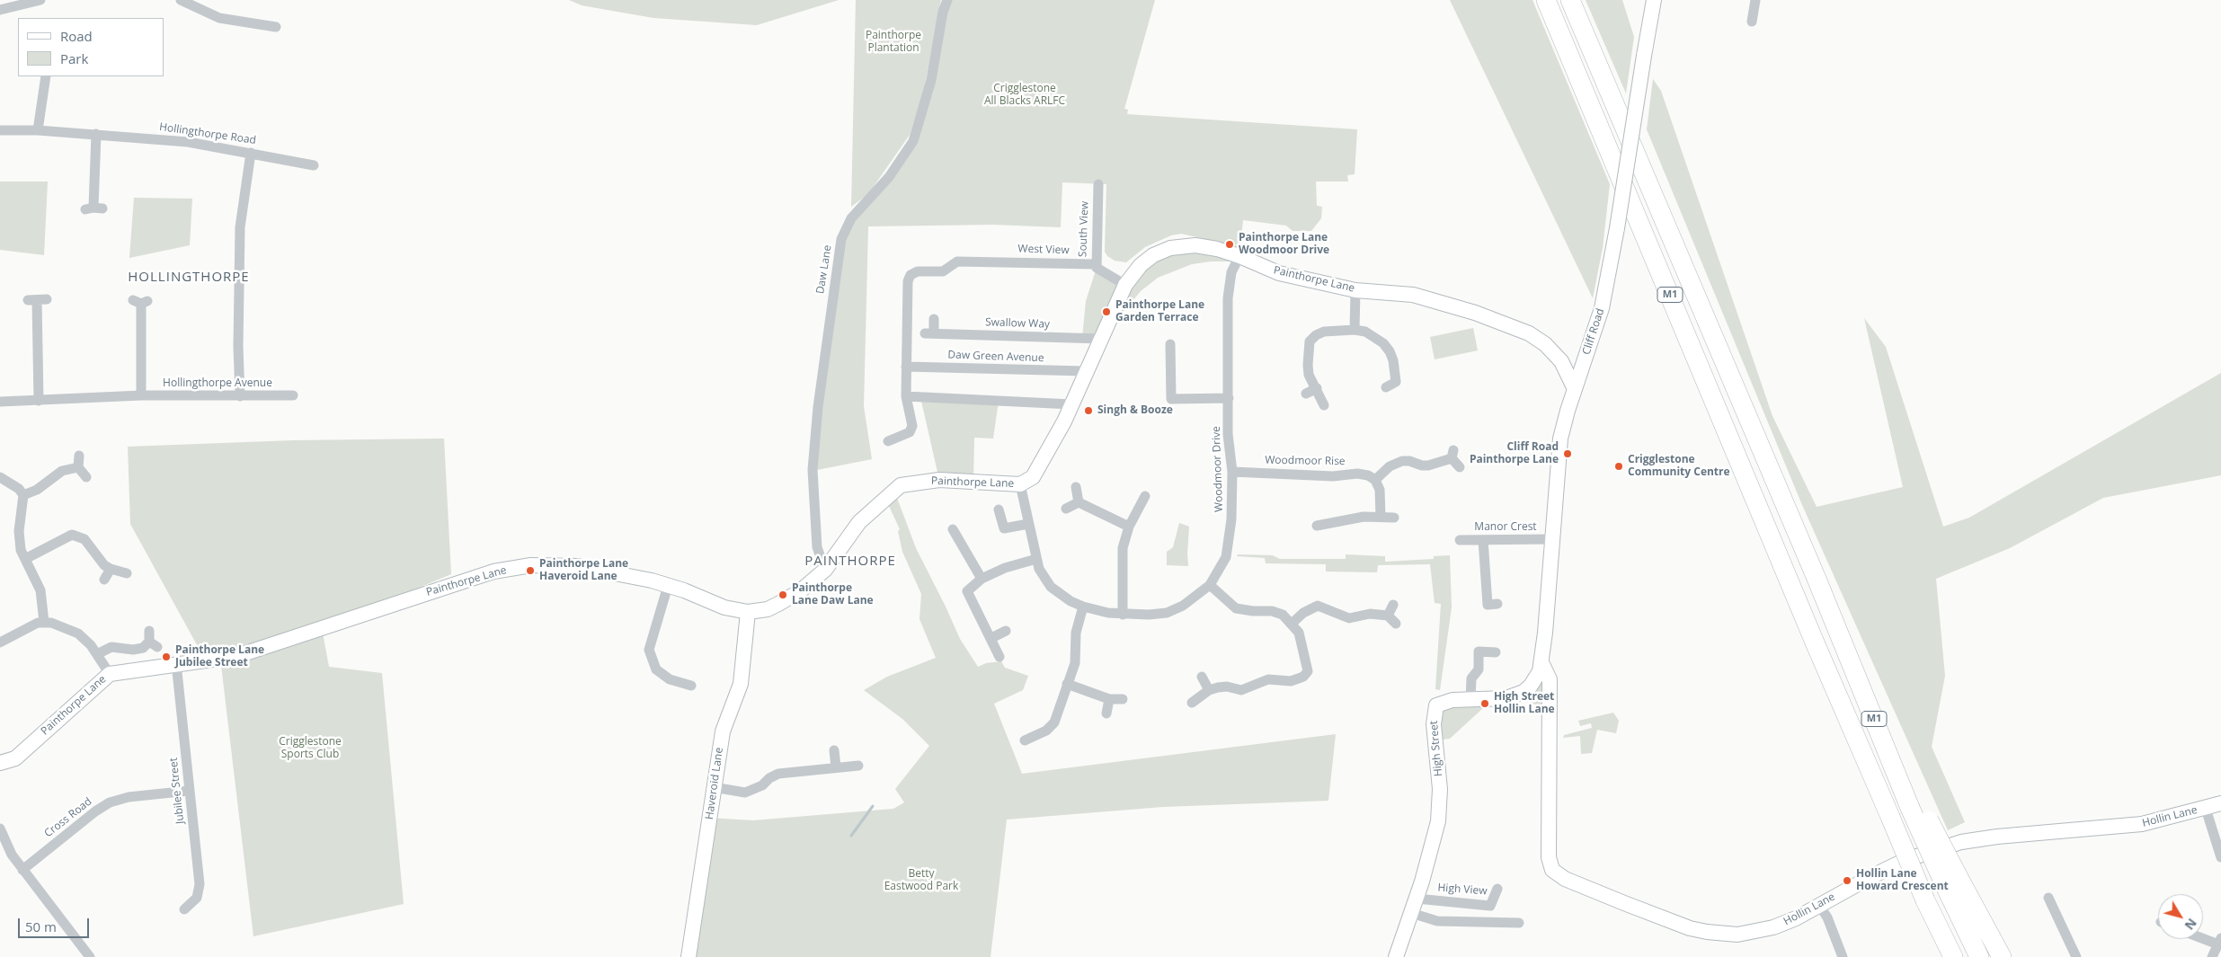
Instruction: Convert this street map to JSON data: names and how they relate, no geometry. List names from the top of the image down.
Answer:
{
  "streets": {
    "highway": ["M1"],
    "street": [
      "Hollingthorpe Road",
      "South View",
      "West View",
      "Daw Lane",
      "Painthorpe Lane",
      "Swallow Way",
      "Cliff Road",
      "Daw Green Avenue",
      "Hollingthorpe Avenue",
      "Woodmoor Rise",
      "Woodmoor Drive",
      "Manor Crest",
      "High Street",
      "Haveroid Lane",
      "Jubilee Street",
      "Hollin Lane",
      "Cross Road",
      "High View"
    ]
  },
  "crossings": [
    ["South View", "West View"],
    ["South View", "Painthorpe Lane"],
    ["West View", "Daw Green Avenue"],
    ["Daw Lane", "Painthorpe Lane"],
    ["Painthorpe Lane", "Swallow Way"],
    ["Painthorpe Lane", "Cliff Road"],
    ["Painthorpe Lane", "Daw Green Avenue"],
    ["Painthorpe Lane", "Woodmoor Drive"],
    ["Painthorpe Lane", "Haveroid Lane"],
    ["Painthorpe Lane", "Jubilee Street"],
    ["Cliff Road", "Manor Crest"],
    ["Cliff Road", "High Street"],
    ["Cliff Road", "Hollin Lane"],
    ["Woodmoor Rise", "Woodmoor Drive"],
    ["High Street", "Hollin Lane"],
    ["High Street", "High View"],
    ["Jubilee Street", "Cross Road"]
  ],
  "districts": ["HOLLINGTHORPE", "PAINTHORPE"],
  "parks": [
    "Painthorpe Plantation",
    "Crigglestone All Blacks ARLFC",
    "Crigglestone Sports Club",
    "Betty Eastwood Park"
  ],
  "places": [
    "Painthorpe Lane Woodmoor Drive",
    "Painthorpe Lane Garden Terrace",
    "Singh & Booze",
    "Cliff Road Painthorpe Lane",
    "Crigglestone Community Centre",
    "Painthorpe Lane Haveroid Lane",
    "Painthorpe Lane Daw Lane",
    "Painthorpe Lane Jubilee Street",
    "High Street Hollin Lane",
    "Hollin Lane Howard Crescent"
  ],
  "legend": ["Road", "Park"],
  "scale_bar": "50 m",
  "north": "bottom right"
}
